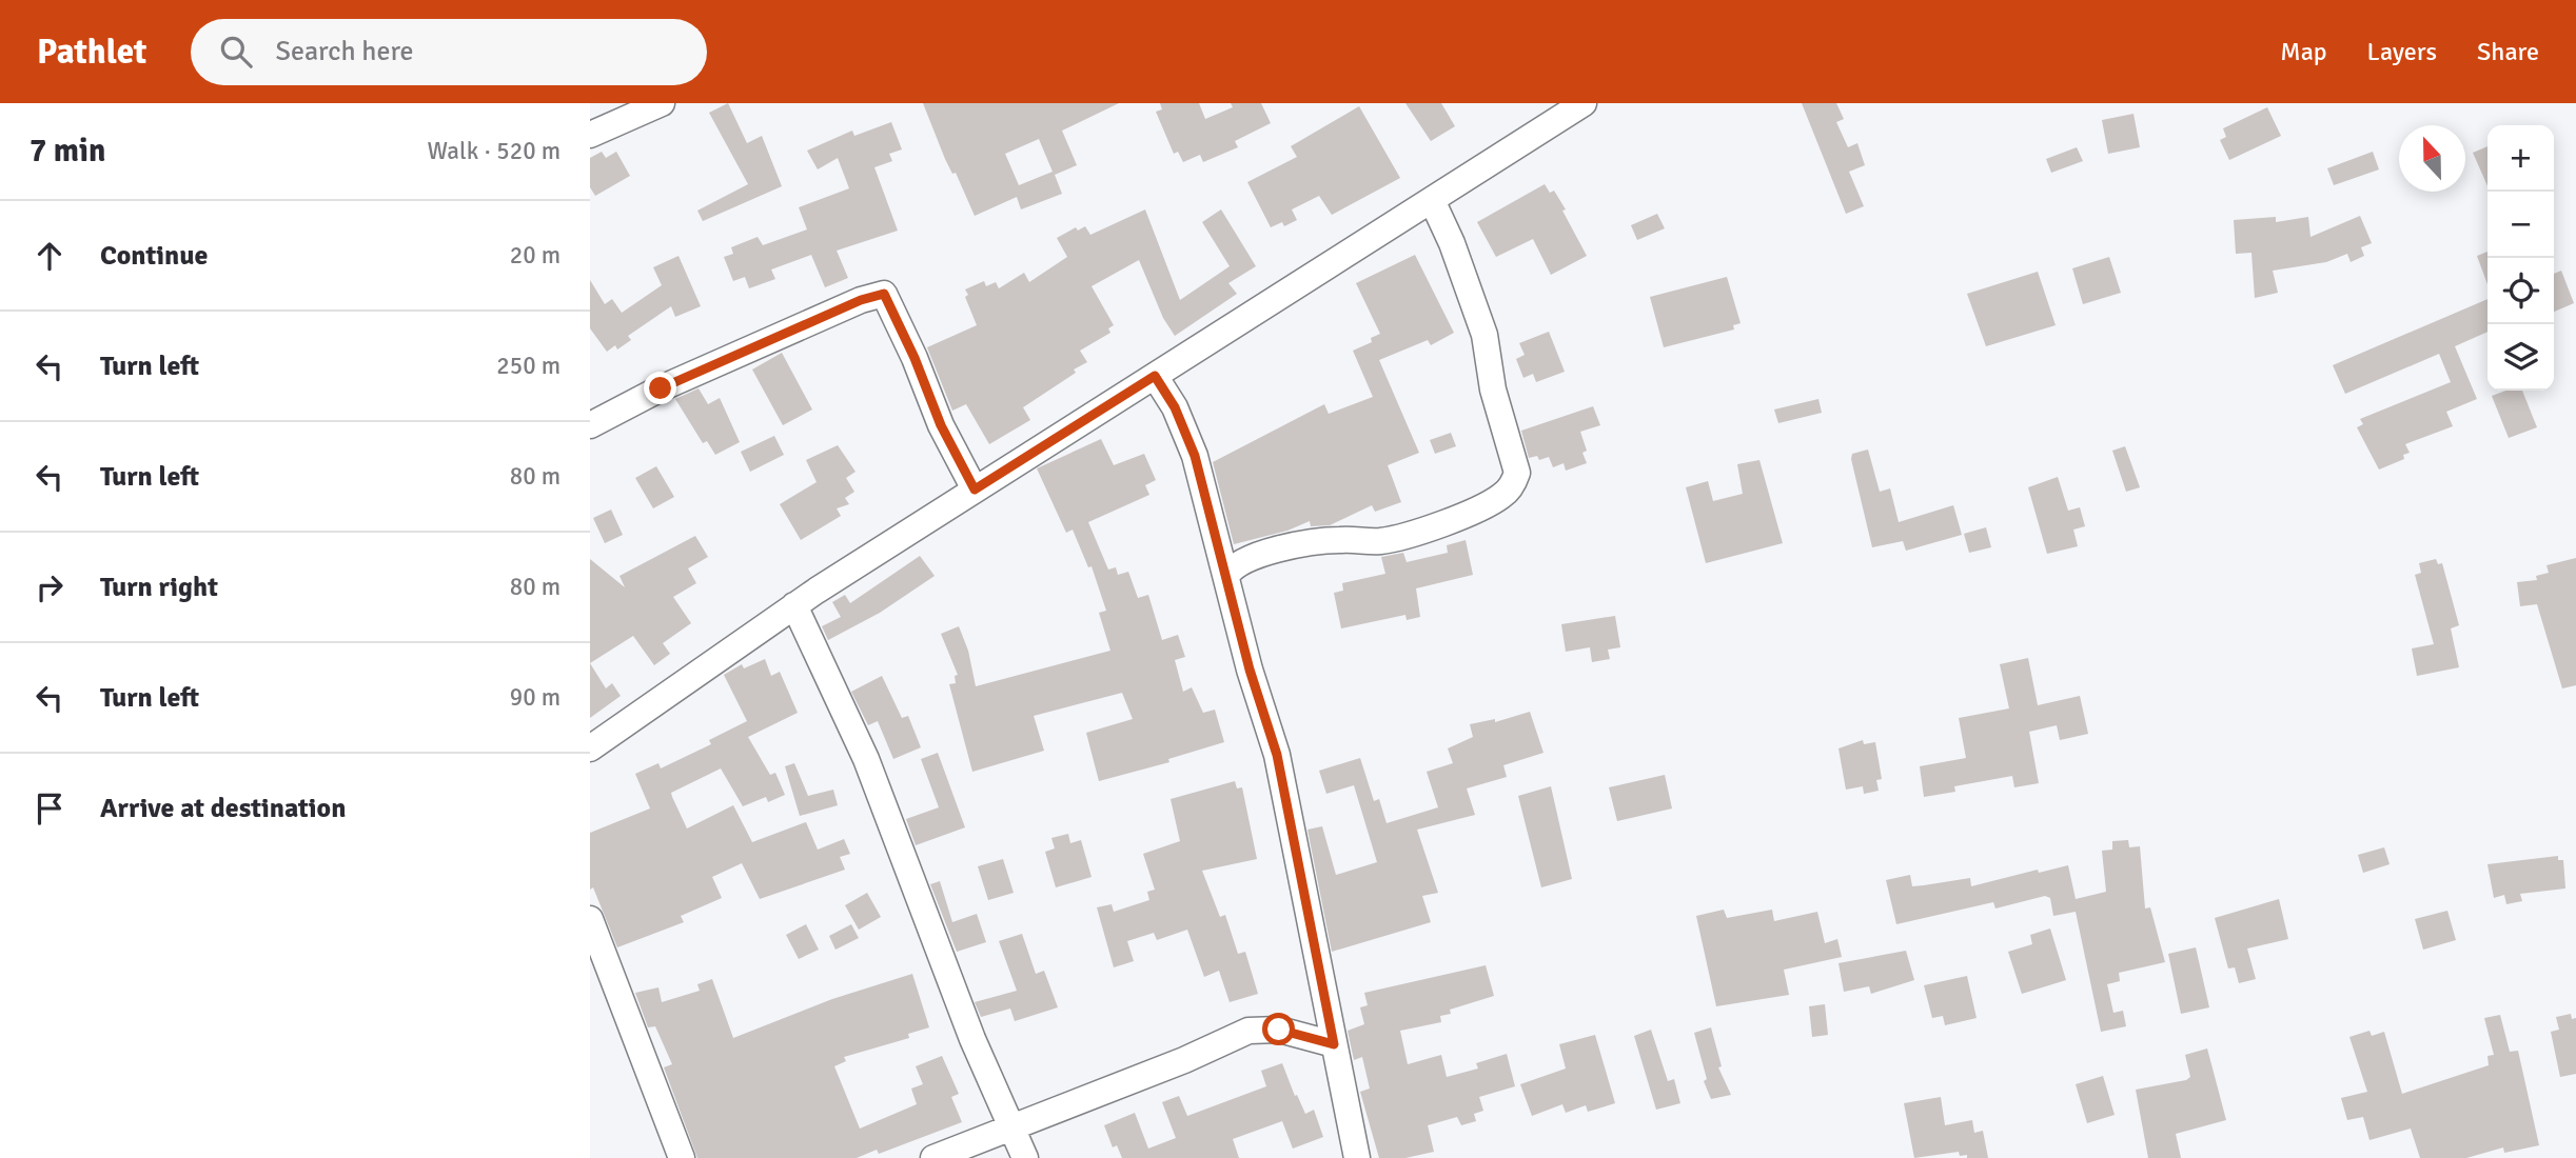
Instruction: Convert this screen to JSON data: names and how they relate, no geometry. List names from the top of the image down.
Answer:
{
  "north": "top",
  "page": {
    "header": "Pathlet",
    "search": "Search here",
    "nav": ["Map", "Layers", "Share"],
    "heading": ["7 min", "Walk · 520 m"],
    "map_buttons": ["+", "−"],
    "list": [
      ["Continue", "20 m"],
      ["Turn left", "250 m"],
      ["Turn left", "80 m"],
      ["Turn right", "80 m"],
      ["Turn left", "90 m"],
      "Arrive at destination"
    ]
  }
}
